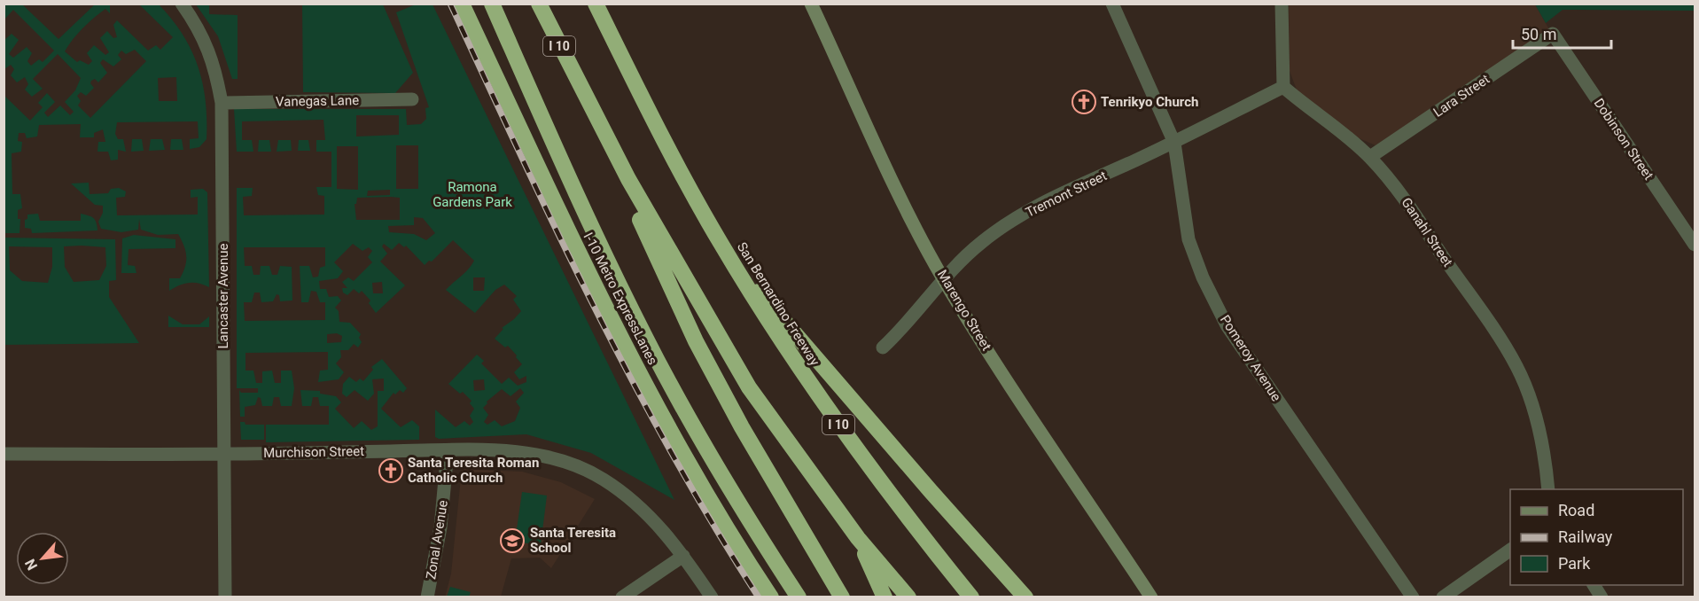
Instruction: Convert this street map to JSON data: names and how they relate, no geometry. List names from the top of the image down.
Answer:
{
  "streets": {
    "highway": ["I 10", "I-10 Metro ExpressLanes", "San Bernardino Freeway"],
    "main road": ["Marengo Street"],
    "street": [
      "Lara Street",
      "Vanegas Lane",
      "Dobinson Street",
      "Tremont Street",
      "Ganahl Street",
      "Lancaster Avenue",
      "Pomeroy Avenue",
      "Murchison Street",
      "Zonal Avenue"
    ]
  },
  "crossings": [
    ["Lara Street", "Dobinson Street"],
    ["Lara Street", "Ganahl Street"],
    ["Vanegas Lane", "Lancaster Avenue"],
    ["Tremont Street", "Ganahl Street"],
    ["Tremont Street", "Marengo Street"],
    ["Tremont Street", "Pomeroy Avenue"],
    ["Lancaster Avenue", "Murchison Street"],
    ["Murchison Street", "Zonal Avenue"]
  ],
  "parks": ["Ramona Gardens Park"],
  "places": {
    "church": ["Tenrikyo Church", "Santa Teresita Roman Catholic Church"],
    "school or university": ["Santa Teresita School"]
  },
  "legend": ["Road", "Railway", "Park"],
  "scale_bar": "50 m",
  "north": "bottom left"
}
